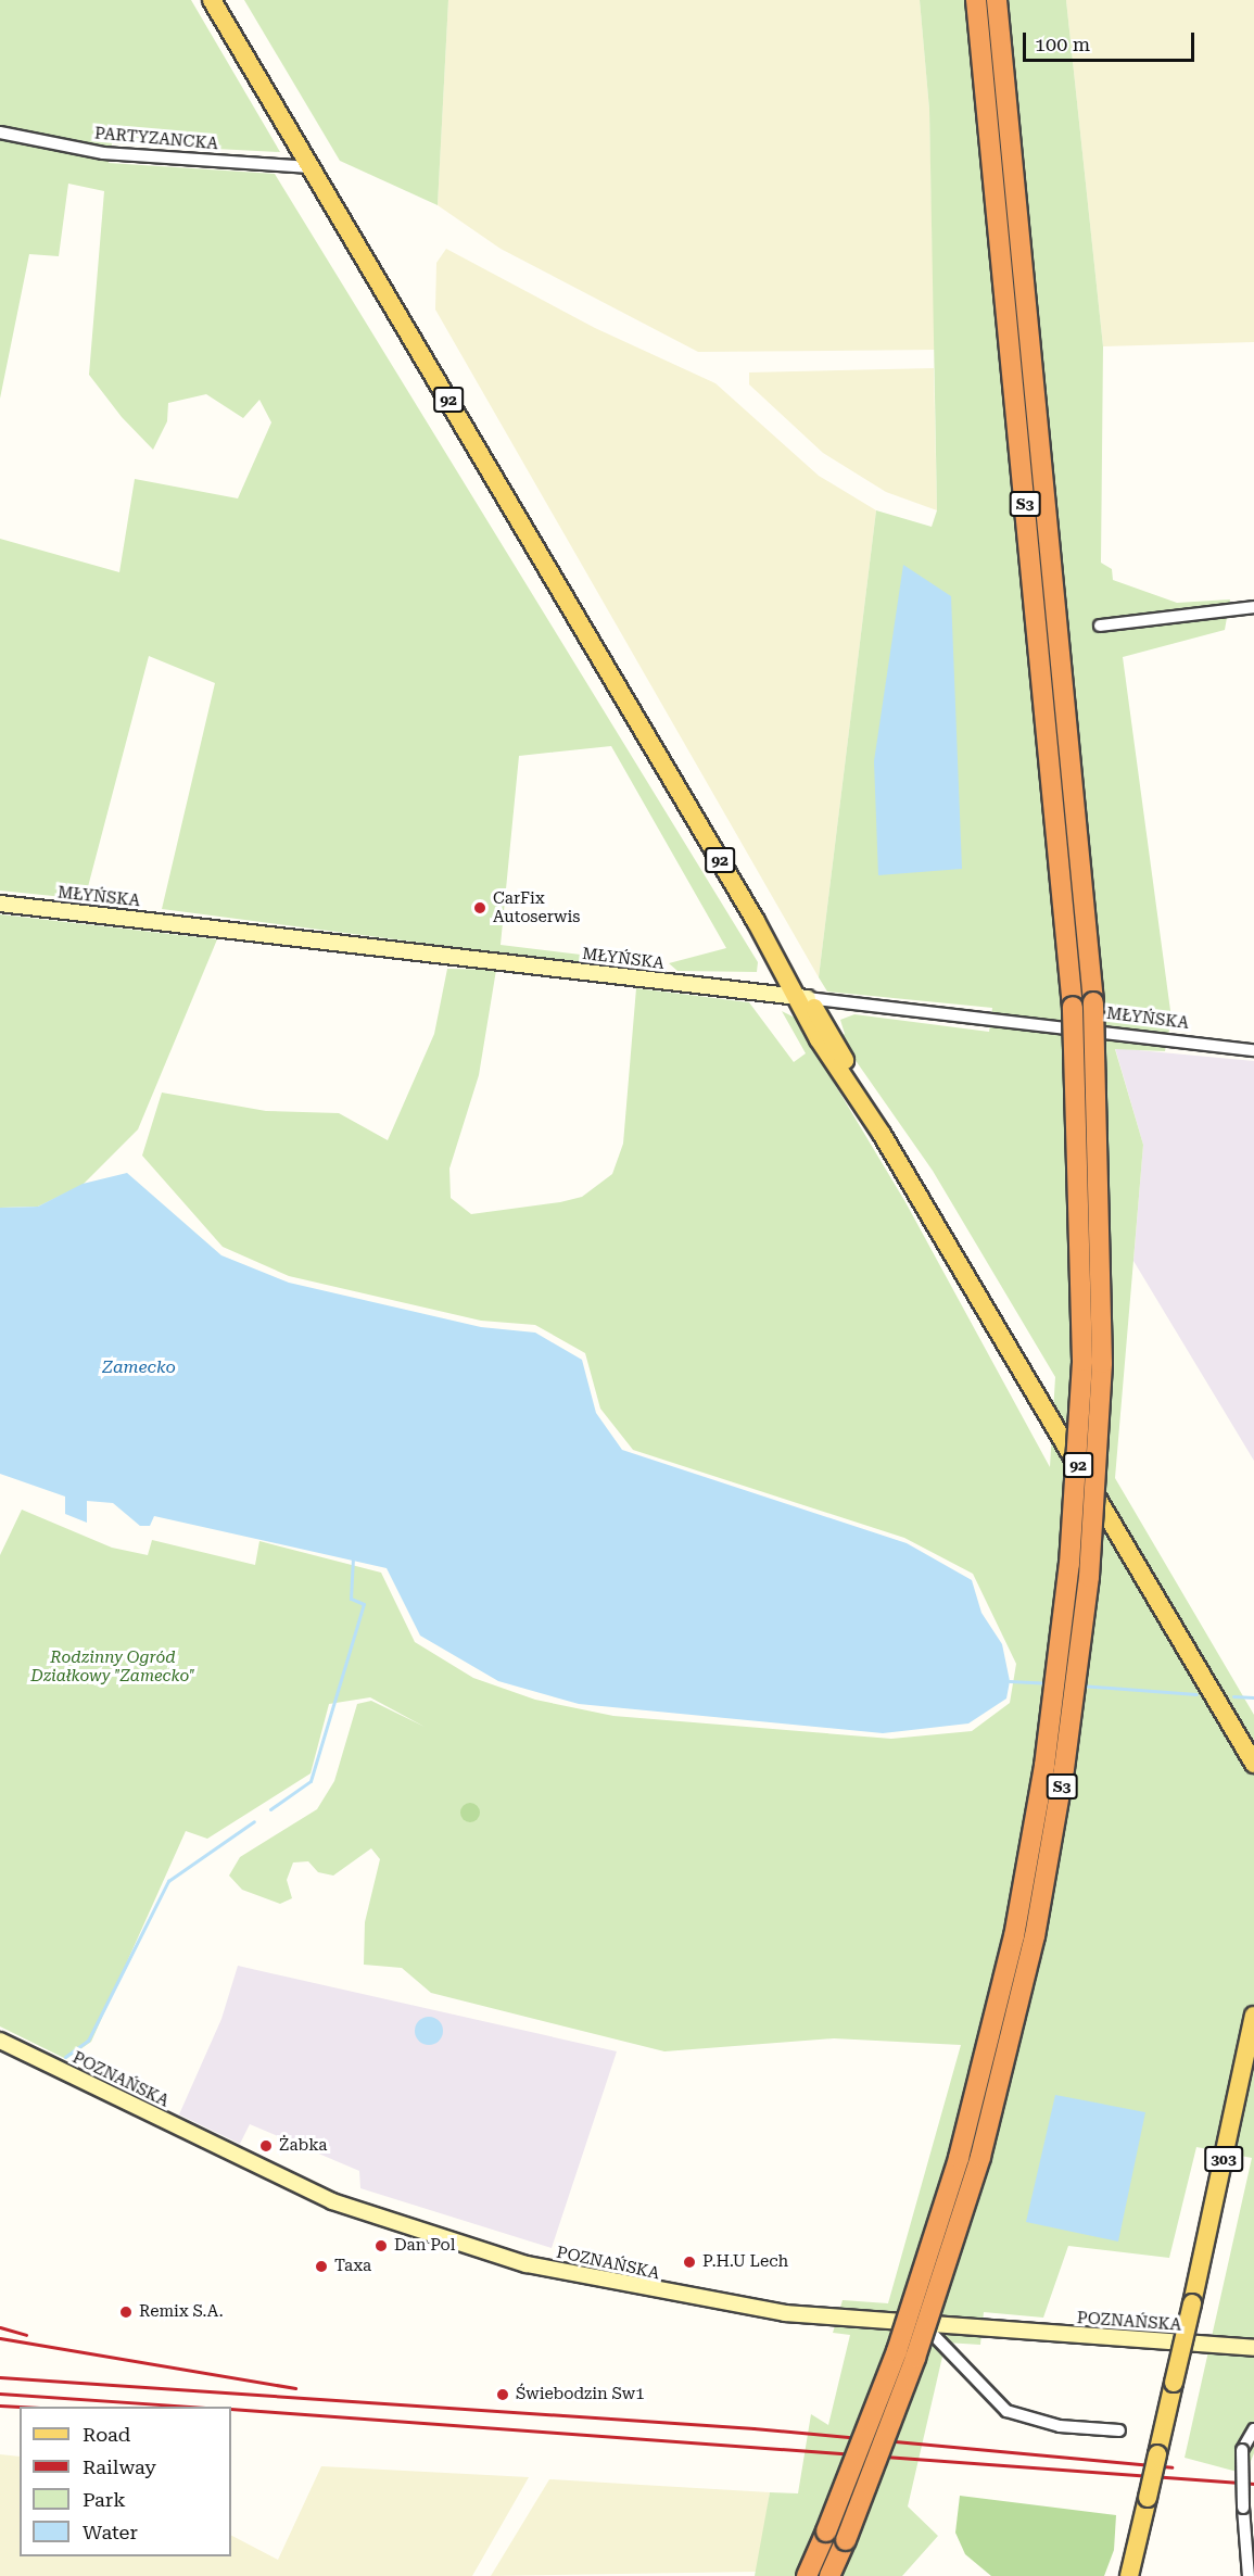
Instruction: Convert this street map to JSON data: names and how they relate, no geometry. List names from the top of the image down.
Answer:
{
  "streets": {
    "highway": ["S3"],
    "main road": ["92", "303"],
    "street": ["PARTYZANCKA", "MŁYŃSKA", "POZNAŃSKA"]
  },
  "crossings": [
    ["PARTYZANCKA", "92"],
    ["92", "MŁYŃSKA"]
  ],
  "water": ["Zamecko"],
  "parks": ["Rodzinny Ogród Działkowy \"Zamecko\""],
  "places": [
    "CarFix Autoserwis",
    "Żabka",
    "Dan Pol",
    "P.H.U Lech",
    "Taxa",
    "Remix S.A.",
    "Świebodzin Sw1"
  ],
  "legend": [
    "Road",
    "Railway",
    "Park",
    "Water"
  ],
  "scale_bar": "100 m"
}
